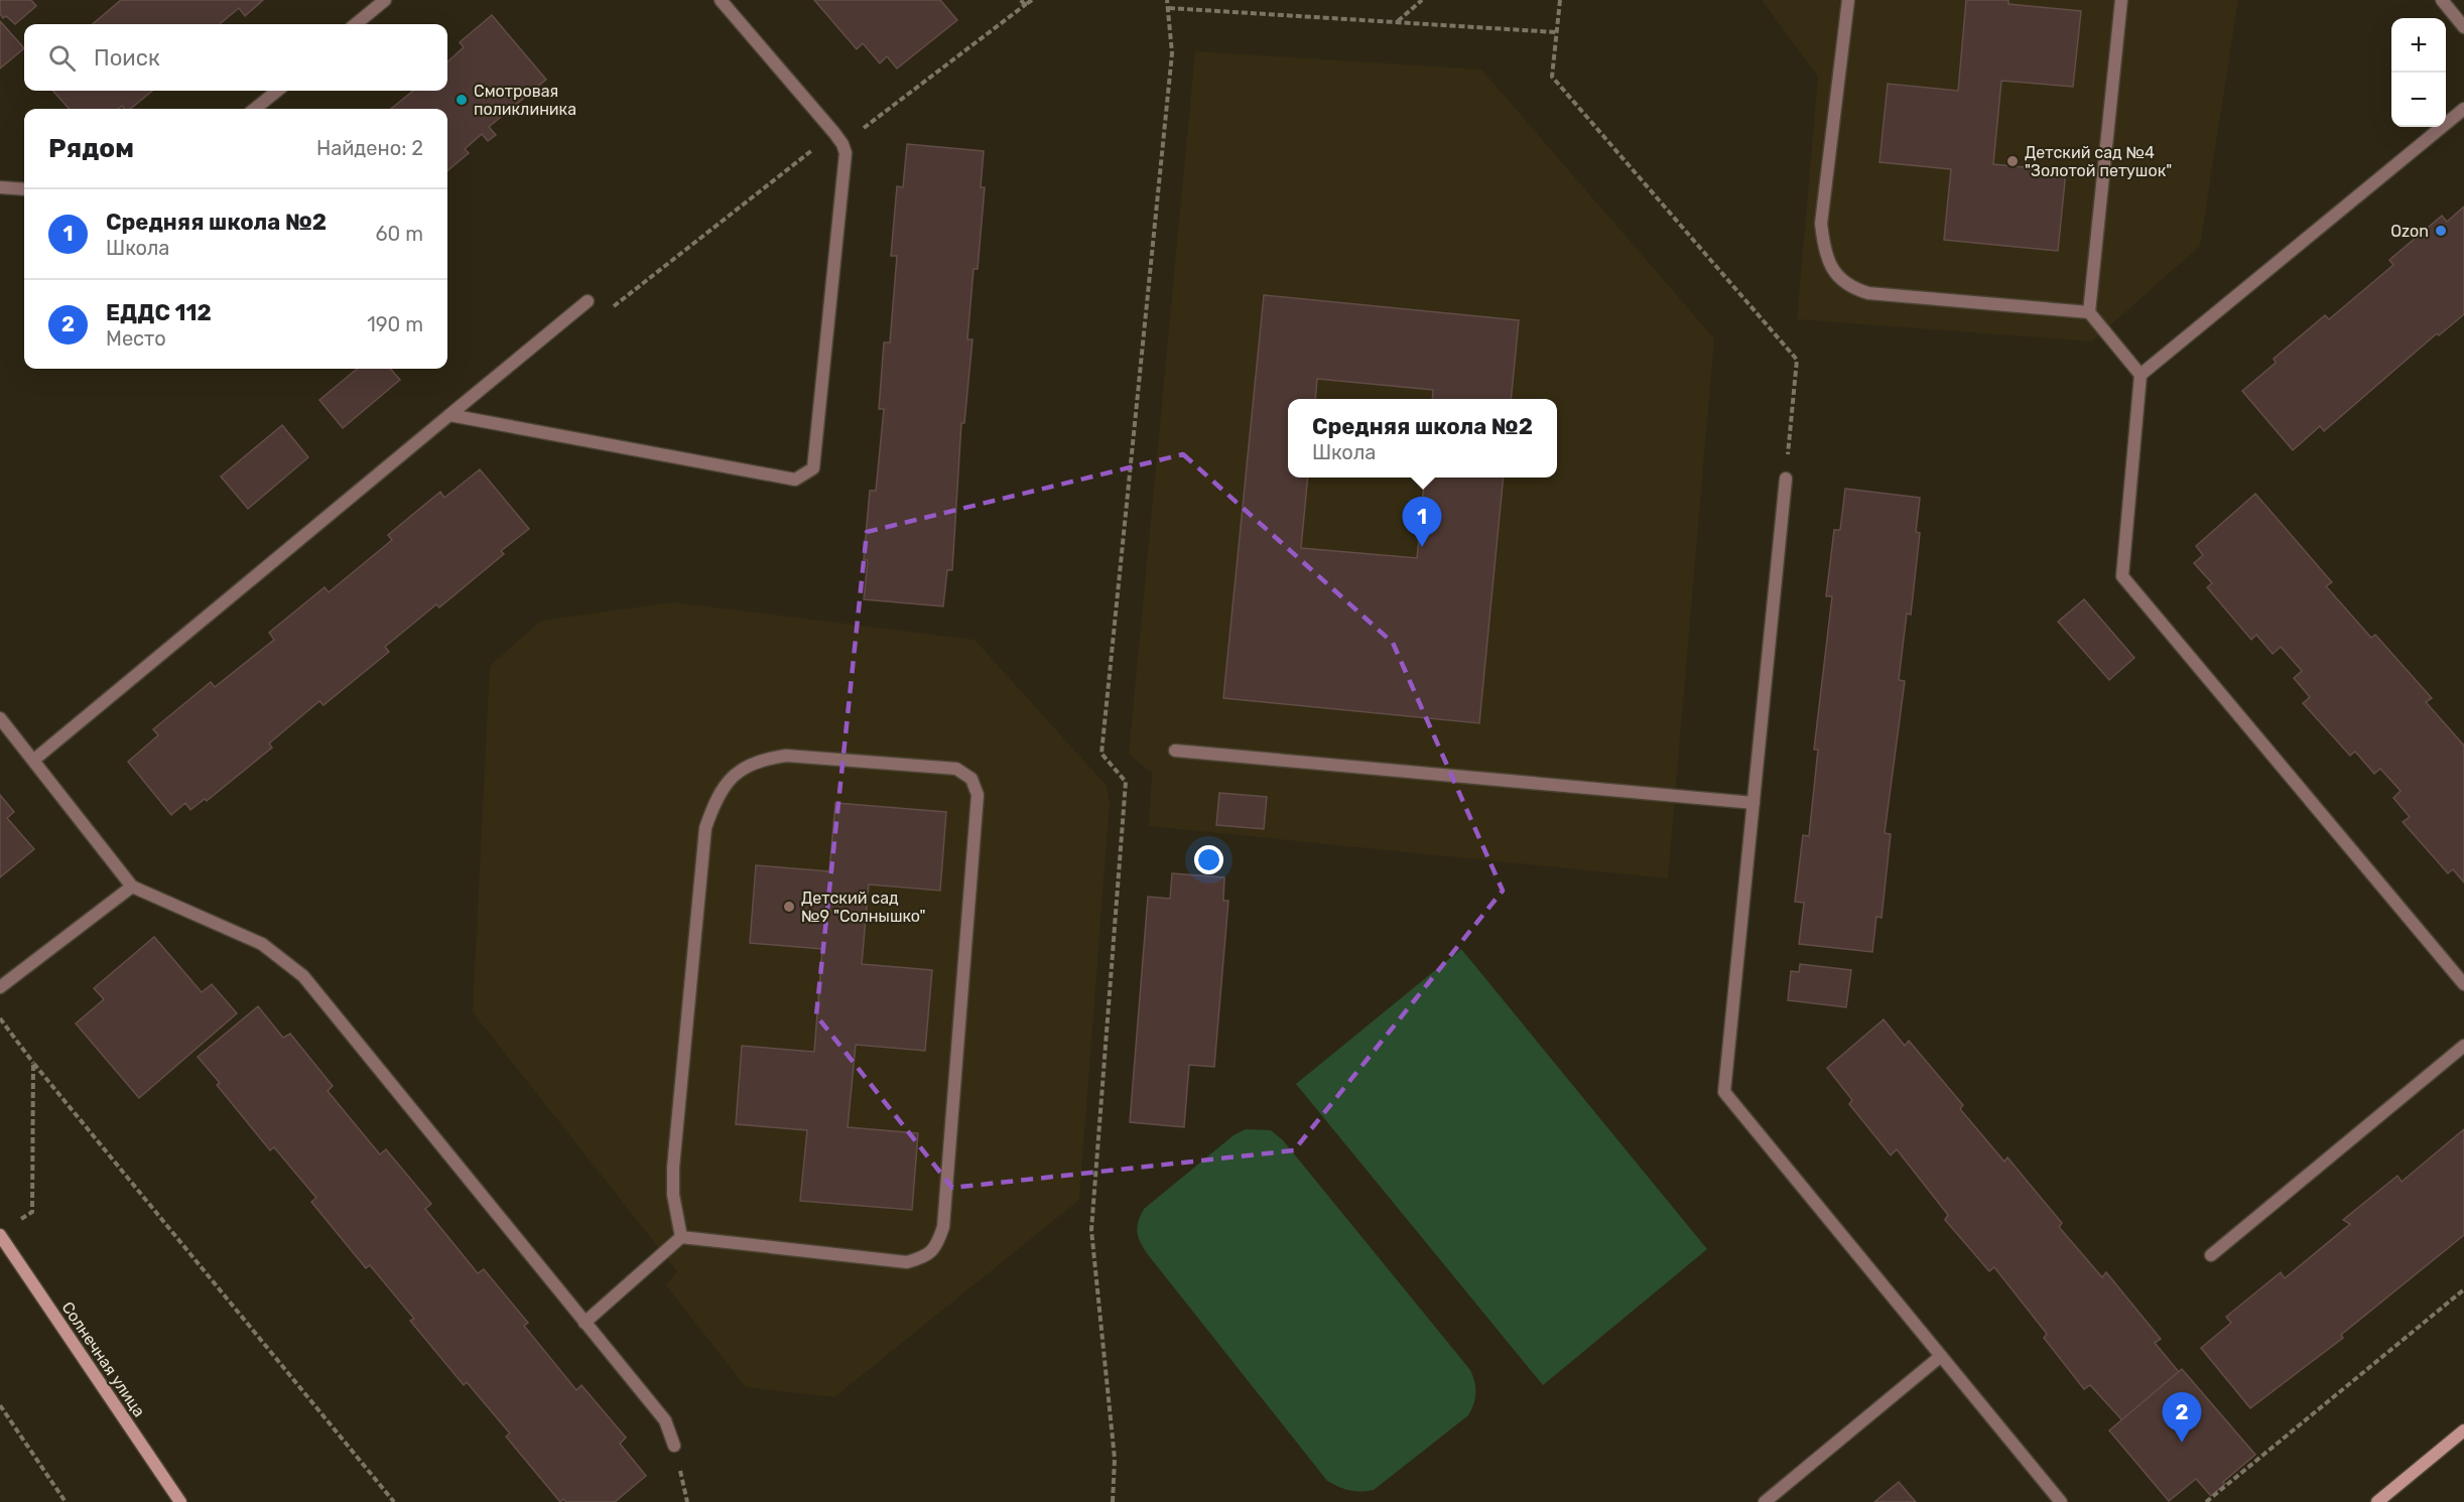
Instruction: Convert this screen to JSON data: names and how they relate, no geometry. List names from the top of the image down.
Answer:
{
  "streets": {
    "street": ["Солнечная улица"]
  },
  "places": [
    "Смотровая поликлиника",
    "Детский сад №4 \"Золотой петушок\"",
    "Ozon",
    "Детский сад №9 \"Солнышко\""
  ],
  "page": {
    "map_buttons": ["+", "−"],
    "search": "Поиск",
    "heading": ["Рядом", "Найдено: 2"],
    "list": [
      {
        "mark": "1",
        "name": "Средняя школа №2",
        "note": "Школа",
        "value": "60 m"
      },
      {
        "mark": "2",
        "name": "ЕДДС 112",
        "note": "Место",
        "value": "190 m"
      }
    ],
    "popup": ["Средняя школа №2", "Школа"],
    "pins": ["1", "2"]
  }
}
